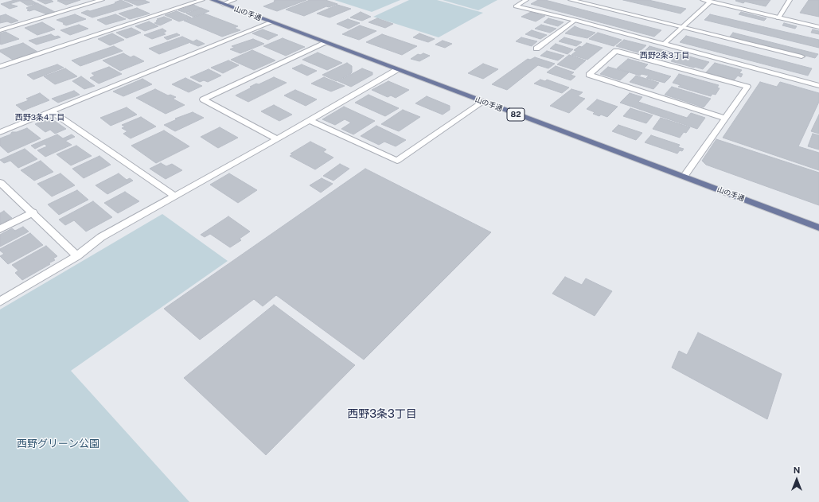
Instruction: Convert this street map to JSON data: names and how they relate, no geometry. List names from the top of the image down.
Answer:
{
  "streets": {
    "main road": ["山の手通", "82"]
  },
  "districts": ["西野2条3丁目", "西野3条4丁目", "西野3条3丁目"],
  "parks": ["西野グリーン公園"],
  "north": "top"
}
